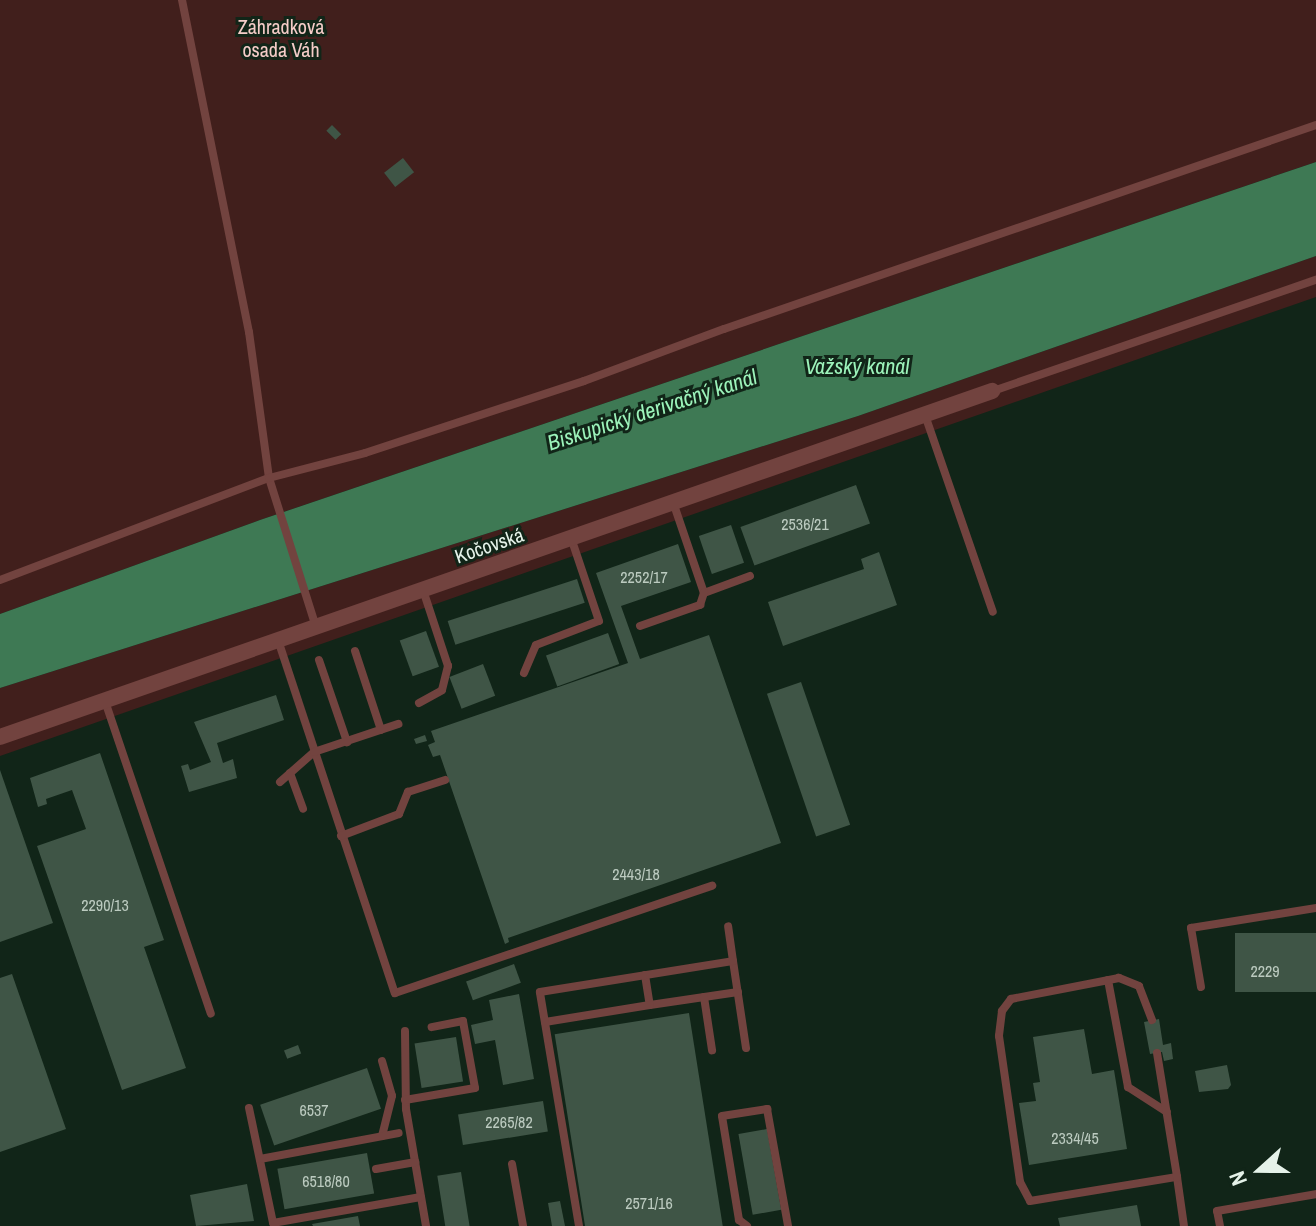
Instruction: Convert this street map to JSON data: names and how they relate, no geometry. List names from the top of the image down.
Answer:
{
  "streets": {
    "street": ["Kočovská"]
  },
  "water": ["Važský kanál", "Biskupický derivačný kanál"],
  "parks": ["Záhradková osada Váh"],
  "house_numbers": [
    "2536/21",
    "2252/17",
    "2443/18",
    "2290/13",
    "2229",
    "6537",
    "2265/82",
    "2334/45",
    "6518/80",
    "2571/16"
  ],
  "north": "left"
}
